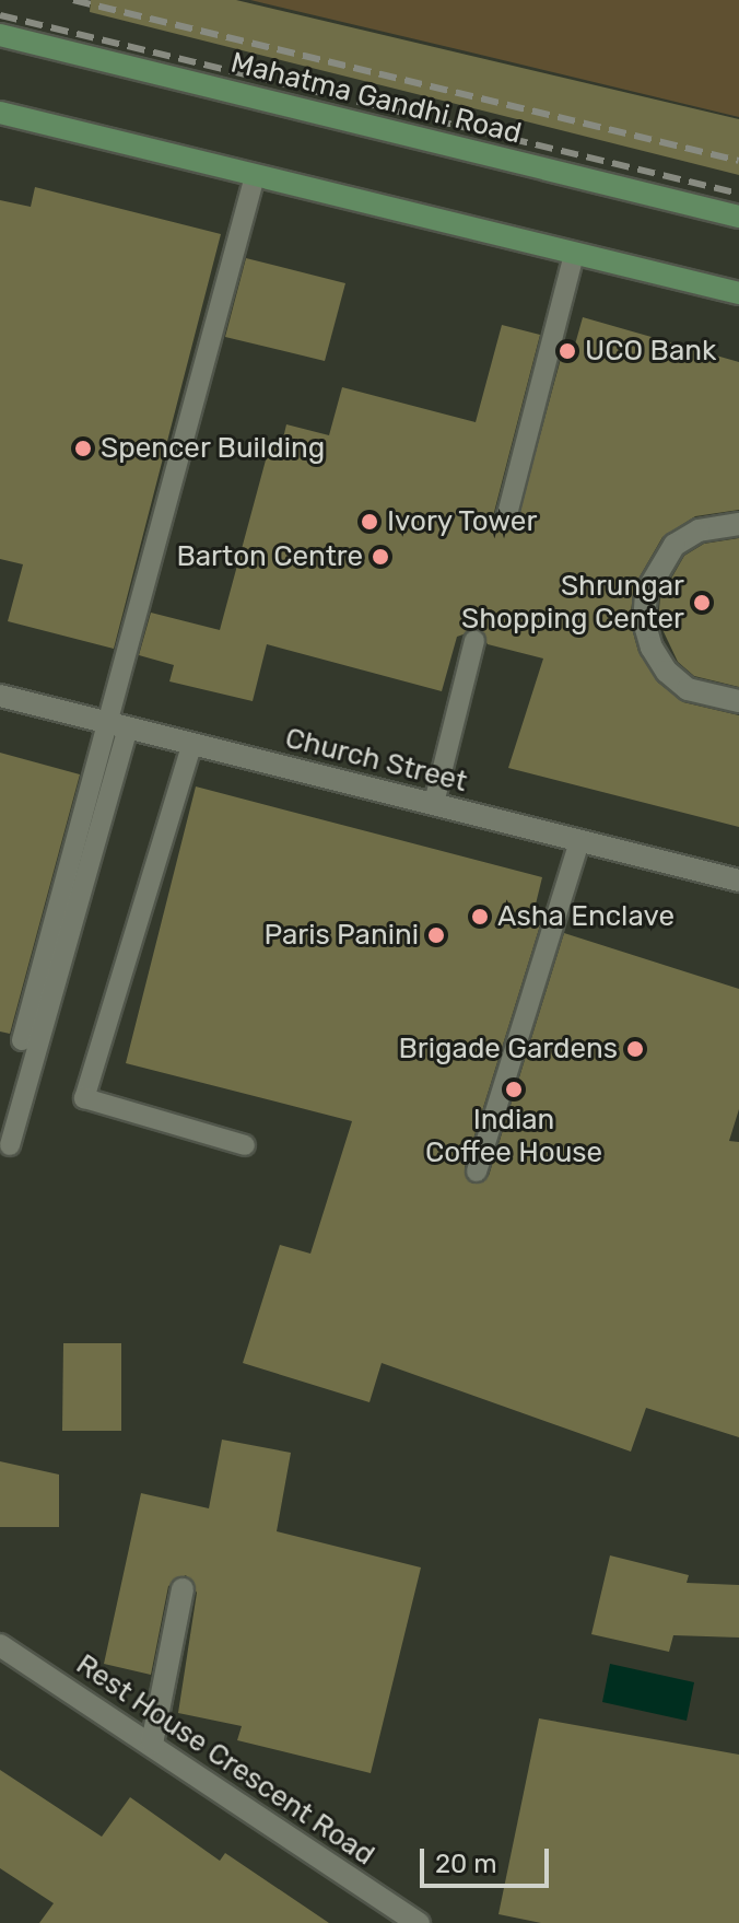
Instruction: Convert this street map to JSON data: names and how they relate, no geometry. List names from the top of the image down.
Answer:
{
  "streets": {
    "main road": ["Mahatma Gandhi Road"],
    "street": ["Church Street", "Rest House Crescent Road"]
  },
  "places": [
    "UCO Bank",
    "Spencer Building",
    "Ivory Tower",
    "Barton Centre",
    "Shrungar Shopping Center",
    "Asha Enclave",
    "Paris Panini",
    "Brigade Gardens",
    "Indian Coffee House"
  ],
  "scale_bar": "20 m"
}
